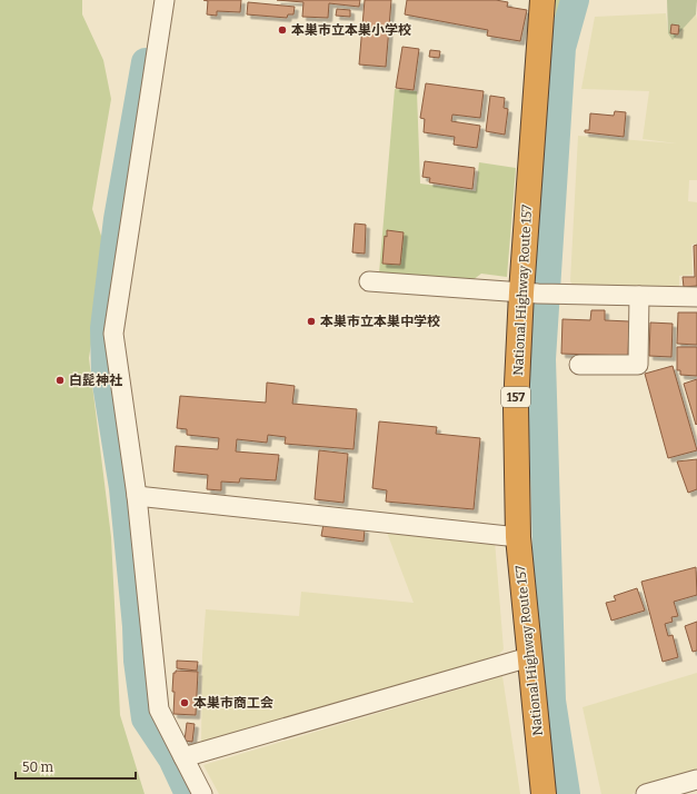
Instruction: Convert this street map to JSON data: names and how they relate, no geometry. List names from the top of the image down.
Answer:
{
  "streets": {
    "highway": ["National Highway Route 157", "157"]
  },
  "places": [
    "本巣市立本巣小学校",
    "本巣市立本巣中学校",
    "白髭神社",
    "本巣市商工会"
  ],
  "scale_bar": "50 m"
}
